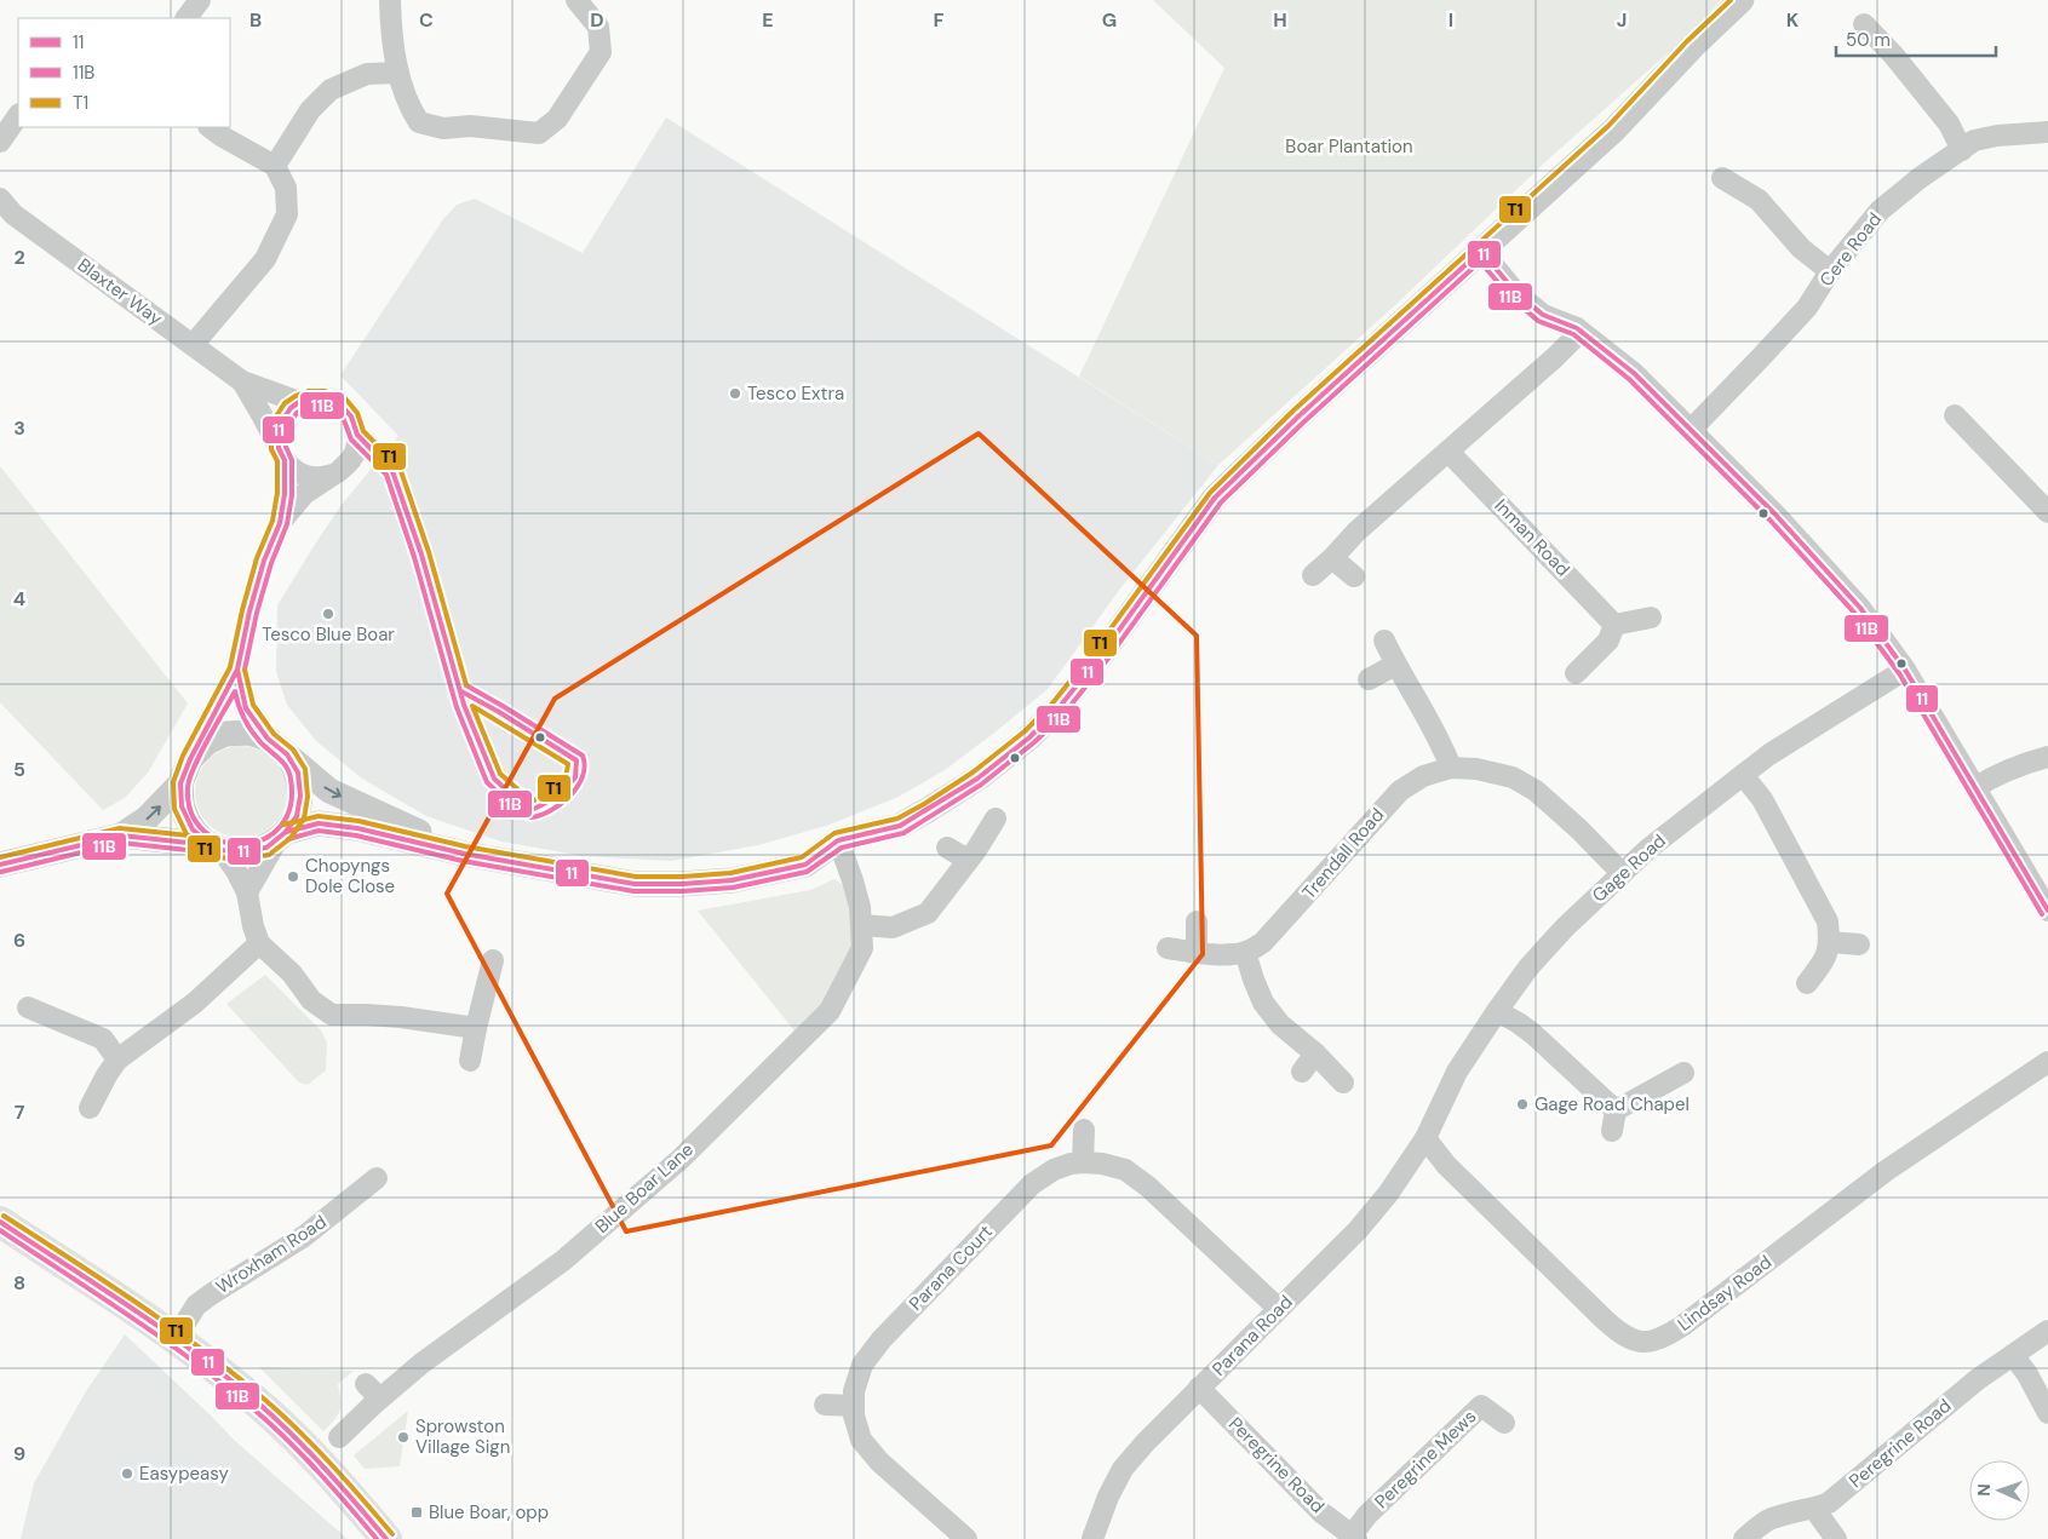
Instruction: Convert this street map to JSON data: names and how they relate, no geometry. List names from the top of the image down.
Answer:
{
  "streets": {
    "street": [
      "Cere Road",
      "Blaxter Way",
      "Inman Road",
      "Trendall Road",
      "Gage Road",
      "Blue Boar Lane",
      "Wroxham Road",
      "Parana Court",
      "Lindsay Road",
      "Parana Road",
      "Peregrine Road",
      "Peregrine Mews"
    ]
  },
  "crossings": [
    ["Trendall Road", "Gage Road"],
    ["Gage Road", "Lindsay Road"],
    ["Gage Road", "Parana Road"],
    ["Parana Court", "Parana Road"],
    ["Lindsay Road", "Parana Road"],
    ["Parana Road", "Peregrine Road"],
    ["Peregrine Road", "Peregrine Mews"]
  ],
  "parks": ["Boar Plantation"],
  "places": {
    "other": [
      "Tesco Extra",
      "Tesco Blue Boar",
      "Chopyngs Dole Close",
      "Gage Road Chapel",
      "Sprowston Village Sign",
      "Easypeasy"
    ],
    "transit": ["Blue Boar, opp"]
  },
  "lines": ["transit line T1", "transit line 11", "transit line 11B"],
  "legend": ["11", "11B", "T1"],
  "scale_bar": "50 m",
  "north": "left",
  "grid": {
    "columns": [
      "B",
      "C",
      "D",
      "E",
      "F",
      "G",
      "H",
      "I",
      "J",
      "K"
    ],
    "rows": [
      "2",
      "3",
      "4",
      "5",
      "6",
      "7",
      "8",
      "9"
    ]
  }
}
